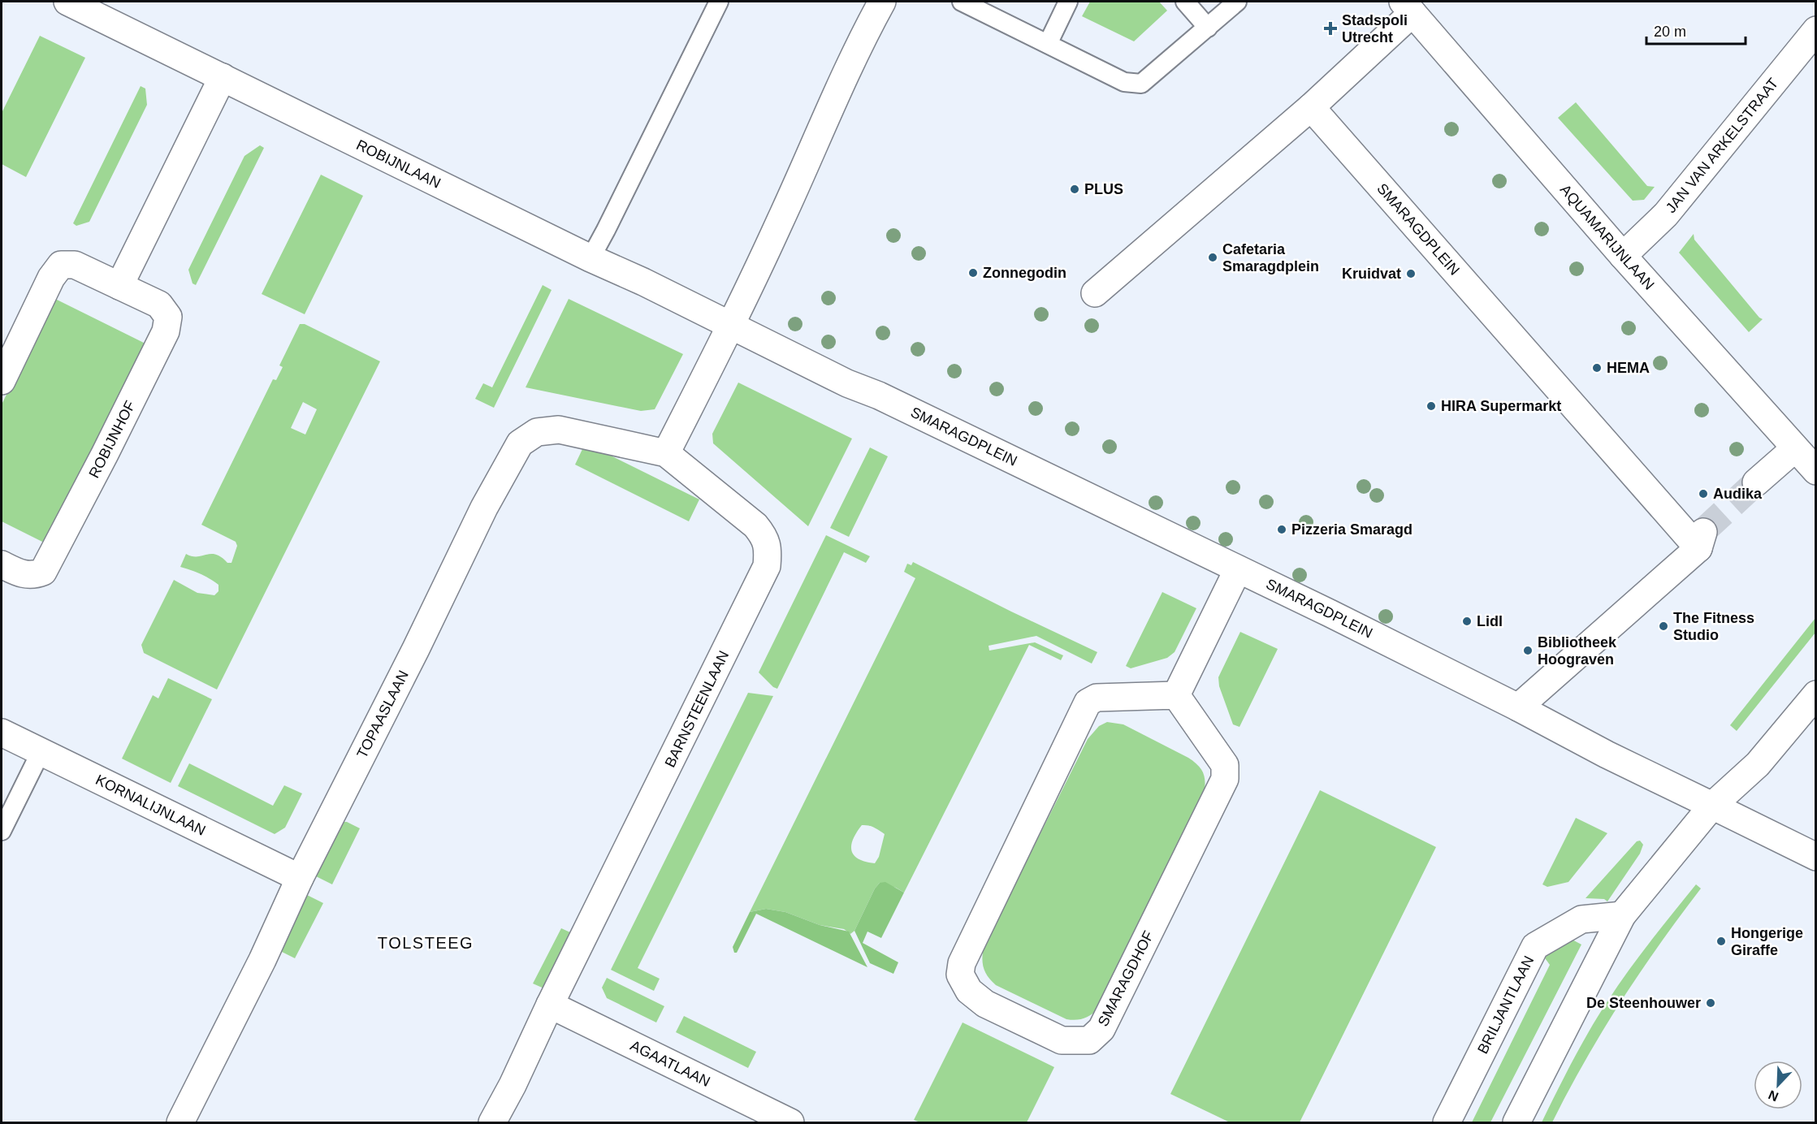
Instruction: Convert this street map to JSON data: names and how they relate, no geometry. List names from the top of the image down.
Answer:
{
  "streets": {
    "street": [
      "JAN VAN ARKELSTRAAT",
      "ROBIJNLAAN",
      "SMARAGDPLEIN",
      "AQUAMARIJNLAAN",
      "ROBIJNHOF",
      "BARNSTEENLAAN",
      "TOPAASLAAN",
      "KORNALIJNLAAN",
      "SMARAGDHOF",
      "BRILJANTLAAN",
      "AGAATLAAN"
    ]
  },
  "crossings": [
    ["JAN VAN ARKELSTRAAT", "AQUAMARIJNLAAN"],
    ["ROBIJNLAAN", "SMARAGDPLEIN"],
    ["BARNSTEENLAAN", "TOPAASLAAN"],
    ["BARNSTEENLAAN", "AGAATLAAN"],
    ["TOPAASLAAN", "KORNALIJNLAAN"]
  ],
  "districts": ["TOLSTEEG"],
  "places": {
    "health": ["Stadspoli Utrecht"],
    "other": [
      "PLUS",
      "Cafetaria Smaragdplein",
      "Zonnegodin",
      "Kruidvat",
      "HEMA",
      "HIRA Supermarkt",
      "Audika",
      "Pizzeria Smaragd",
      "Lidl",
      "The Fitness Studio",
      "Bibliotheek Hoograven",
      "Hongerige Giraffe",
      "De Steenhouwer"
    ]
  },
  "scale_bar": "20 m",
  "north": "bottom left"
}
